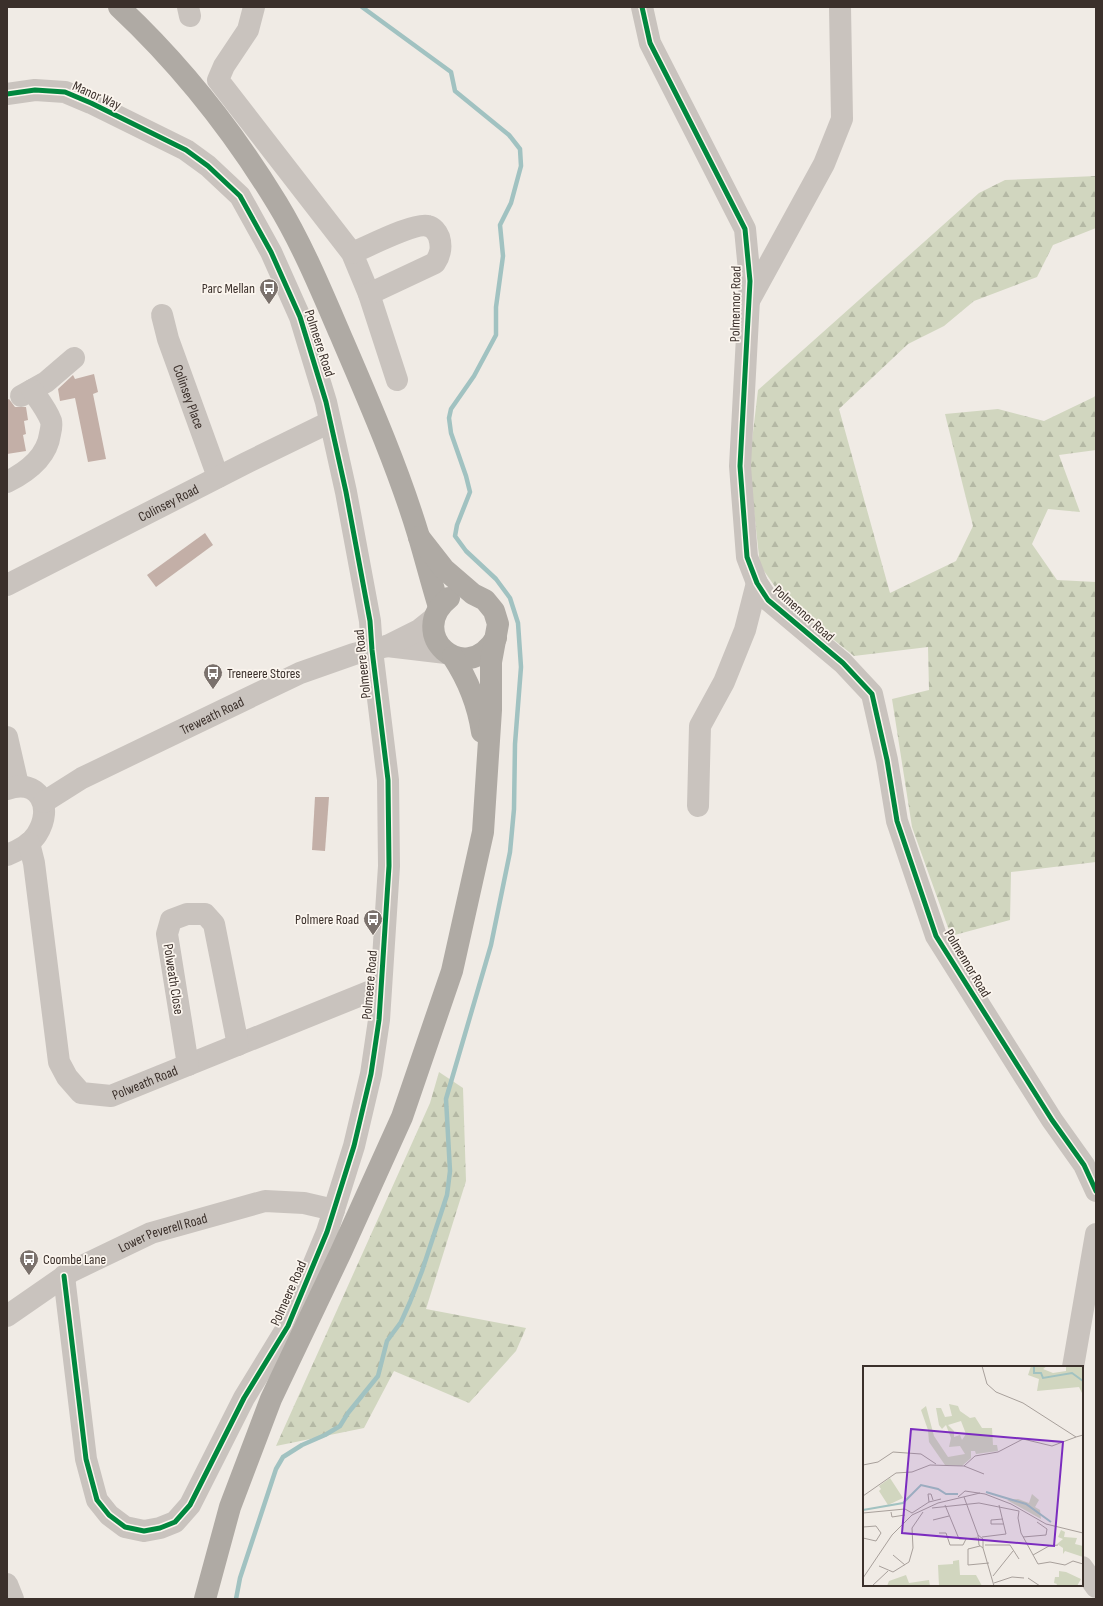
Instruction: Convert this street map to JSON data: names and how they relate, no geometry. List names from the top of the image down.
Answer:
{
  "streets": {
    "street": [
      "Manor Way",
      "Polmennor Road",
      "Polmeere Road",
      "Colinsey Place",
      "Colinsey Road",
      "Treweath Road",
      "Polweath Close",
      "Polweath Road",
      "Lower Peverell Road"
    ]
  },
  "crossings": [
    ["Manor Way", "Polmeere Road"],
    ["Polmeere Road", "Colinsey Road"],
    ["Polmeere Road", "Treweath Road"],
    ["Polmeere Road", "Polweath Road"],
    ["Polmeere Road", "Lower Peverell Road"],
    ["Colinsey Place", "Colinsey Road"],
    ["Polweath Close", "Polweath Road"]
  ],
  "places": {
    "bus stop": [
      "Parc Mellan",
      "Treneere Stores",
      "Polmere Road",
      "Coombe Lane"
    ]
  }
}
